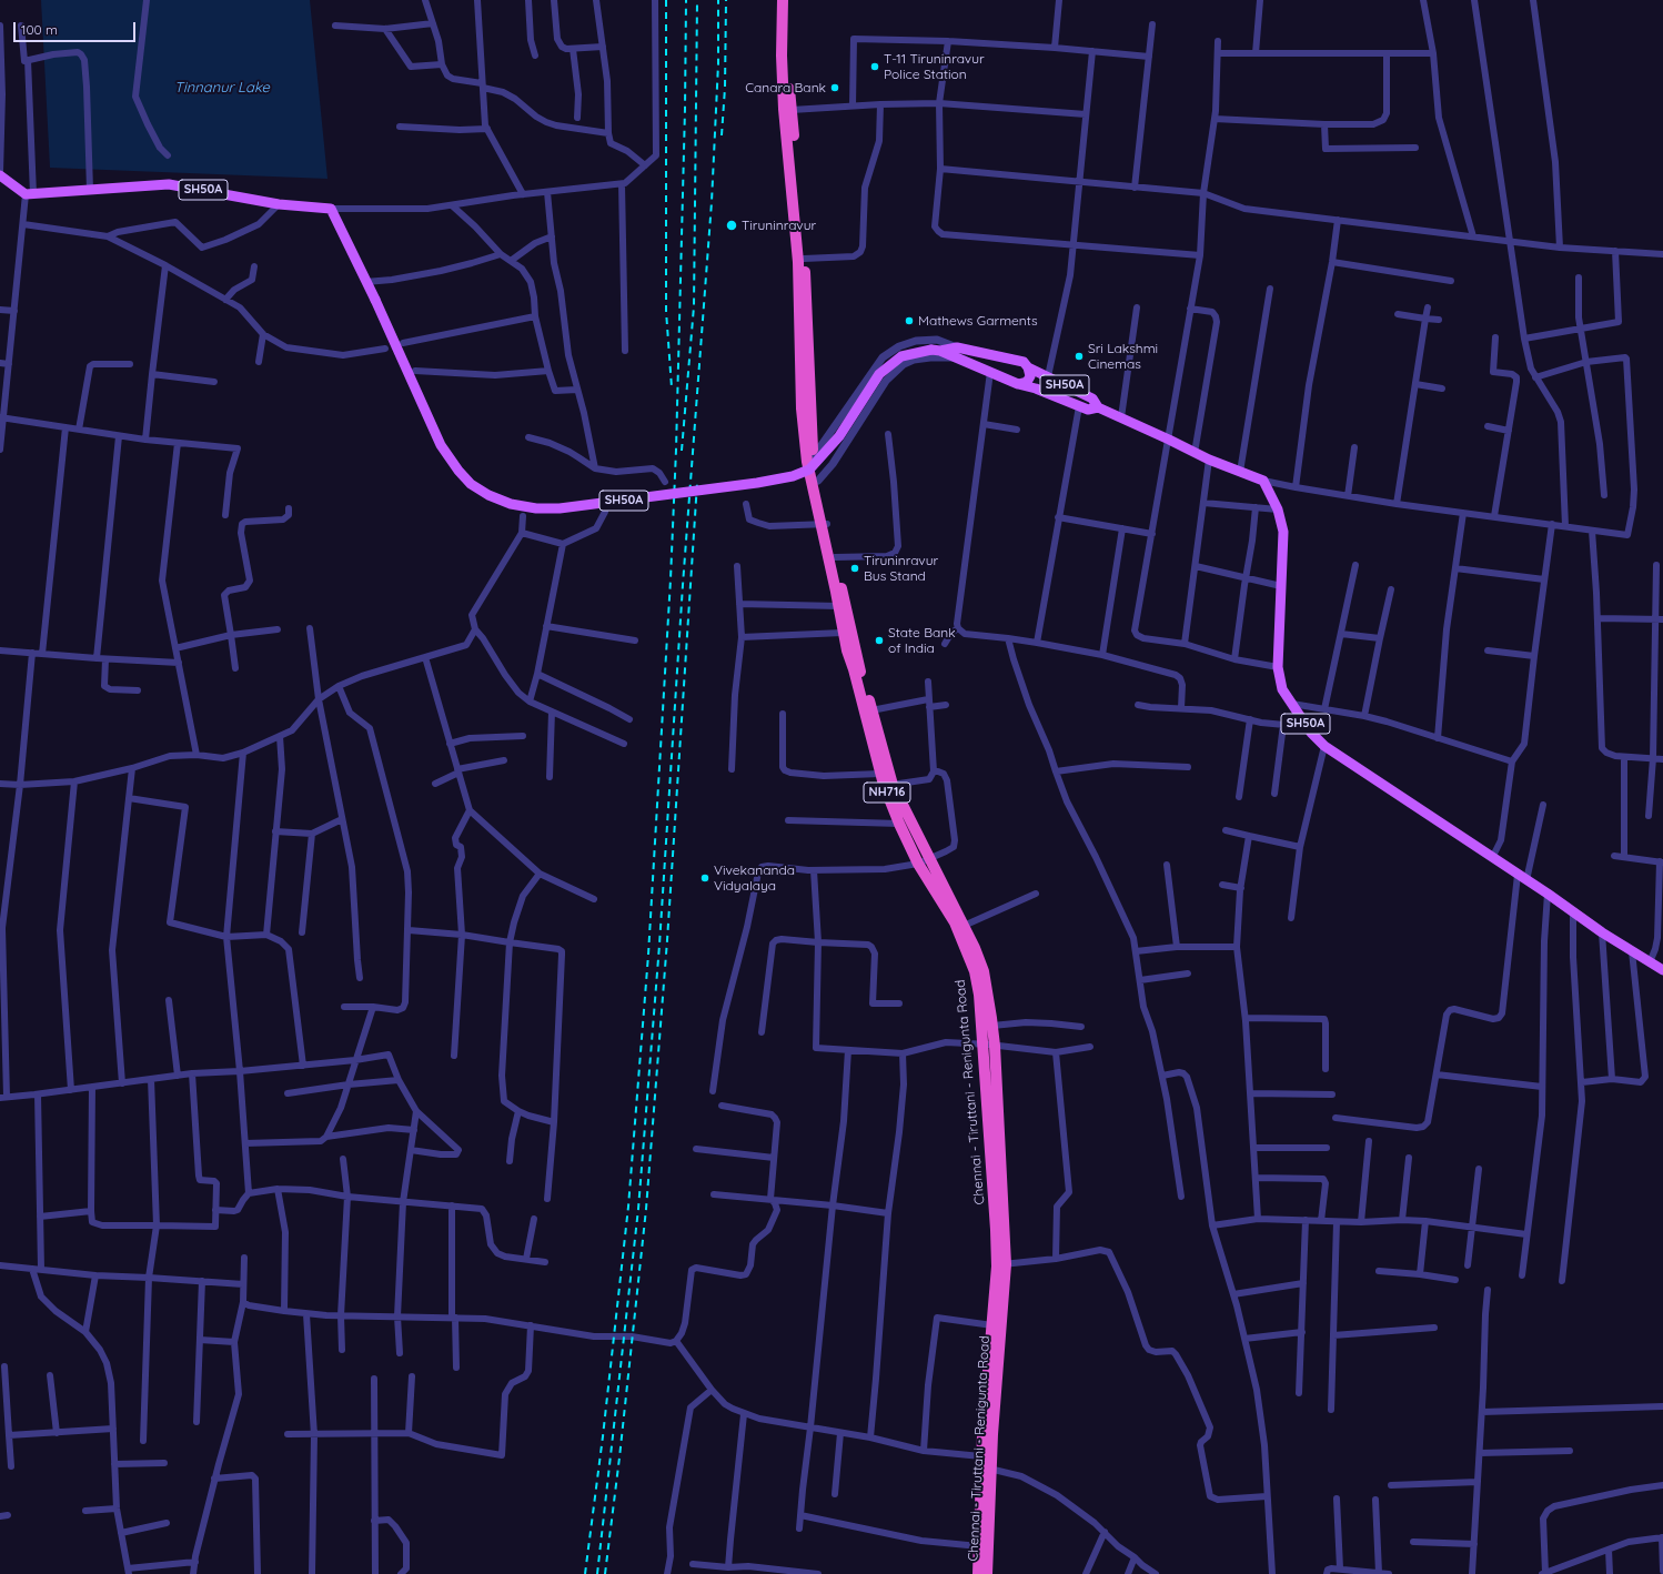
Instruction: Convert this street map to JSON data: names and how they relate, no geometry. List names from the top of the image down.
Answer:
{
  "streets": {
    "highway": ["NH716", "Chennai - Tiruttani - Renigunta Road"],
    "main road": ["SH50A"]
  },
  "water": ["Tinnanur Lake"],
  "places": [
    "T-11 Tiruninravur Police Station",
    "Canara Bank",
    "Tiruninravur",
    "Mathews Garments",
    "Sri Lakshmi Cinemas",
    "Tiruninravur Bus Stand",
    "State Bank of India",
    "Vivekananda Vidyalaya"
  ],
  "scale_bar": "100 m"
}
